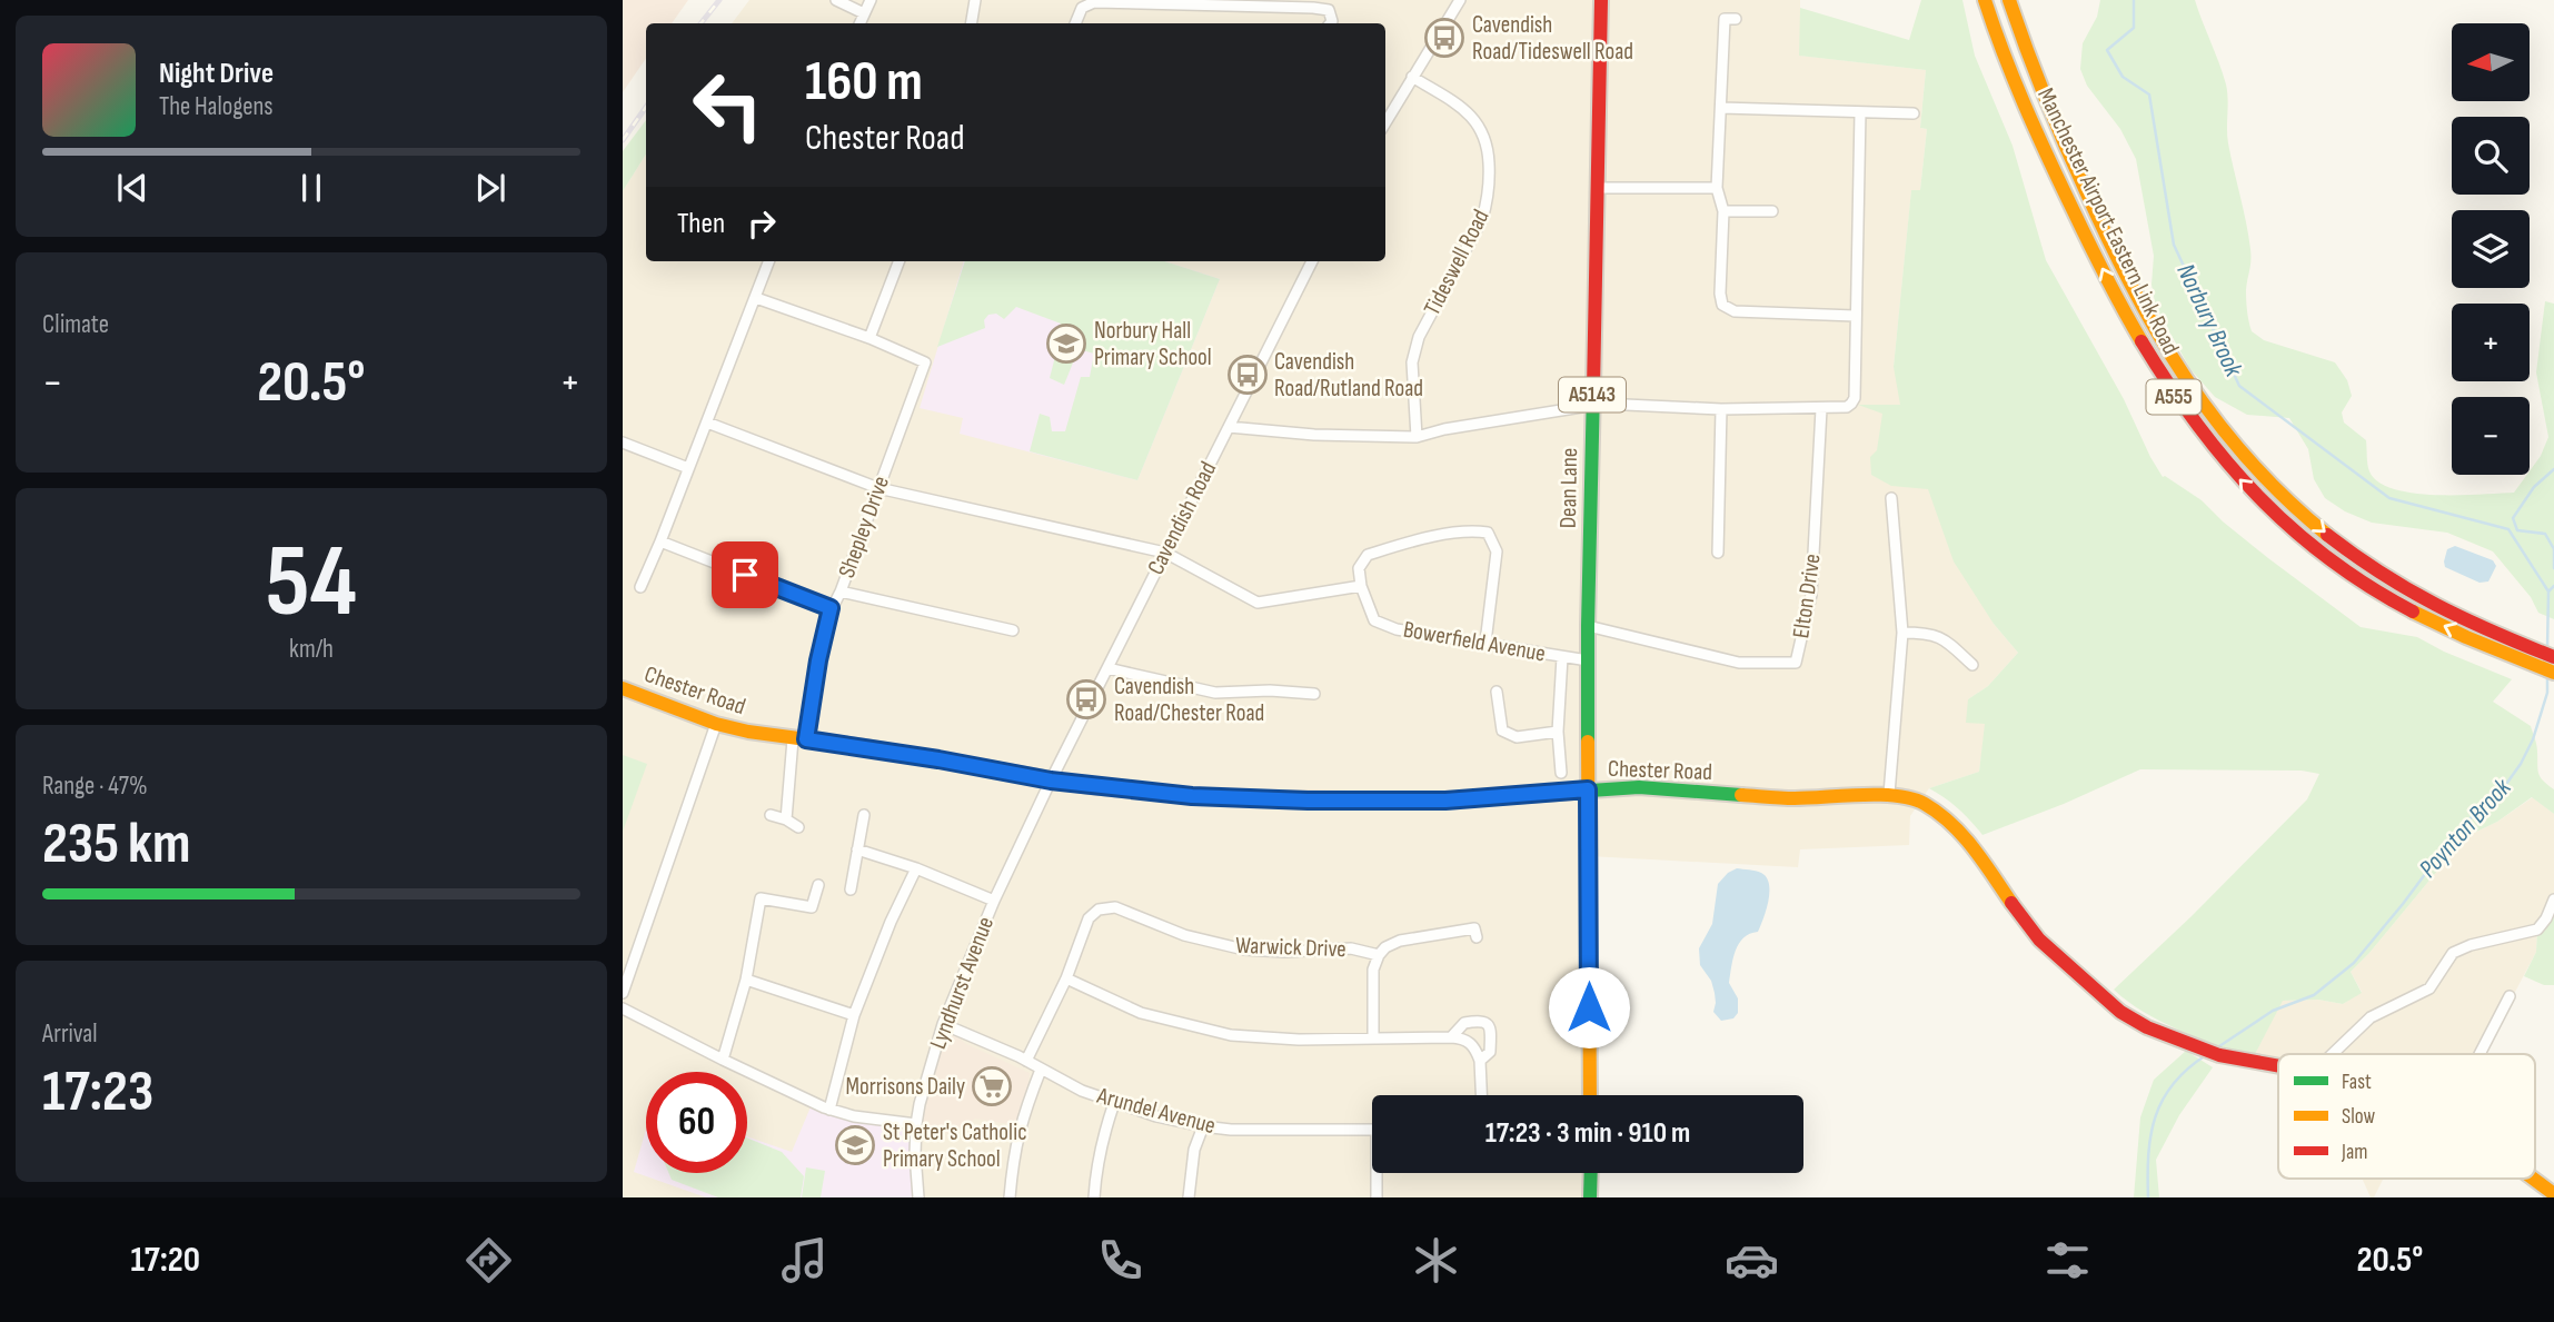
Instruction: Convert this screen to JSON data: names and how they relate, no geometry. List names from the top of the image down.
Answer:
{
  "streets": {
    "main road": [
      "Manchester Airport Eastern Link Road",
      "A5143",
      "A555",
      "Dean Lane",
      "Chester Road"
    ],
    "street": [
      "Tideswell Road",
      "Cavendish Road",
      "Shepley Drive",
      "Elton Drive",
      "Bowerfield Avenue",
      "Warwick Drive",
      "Lyndhurst Avenue",
      "Arundel Avenue"
    ]
  },
  "crossings": [
    ["Manchester Airport Eastern Link Road", "A555"],
    ["A5143", "Dean Lane"],
    ["A5143", "Chester Road"],
    ["Dean Lane", "Elton Drive"],
    ["Dean Lane", "Bowerfield Avenue"],
    ["Dean Lane", "Chester Road"],
    ["Cavendish Road", "Chester Road"],
    ["Cavendish Road", "Lyndhurst Avenue"],
    ["Shepley Drive", "Chester Road"],
    ["Chester Road", "Lyndhurst Avenue"],
    ["Warwick Drive", "Arundel Avenue"],
    ["Lyndhurst Avenue", "Arundel Avenue"]
  ],
  "water": ["Norbury Brook", "Poynton Brook"],
  "places": {
    "bus stop": ["Cavendish Road/Tideswell Road", "Cavendish Road/Rutland Road", "Cavendish Road/Chester Road"],
    "school or university": ["Norbury Hall Primary School", "St Peter's Catholic Primary School"],
    "supermarket": ["Morrisons Daily"]
  },
  "legend": ["Fast", "Slow", "Jam"],
  "north": "left",
  "page": {
    "map_buttons": ["+", "−"],
    "turn": ["160 m", "Chester Road"],
    "song": ["Night Drive", "The Halogens"],
    "then": "Then",
    "tile": [
      "Climate",
      ["54", "km/h"],
      ["Range · 47%", "235 km"],
      ["Arrival", "17:23"]
    ],
    "heat": ["−", "20.5°", "+"],
    "limit": "60",
    "trip": "17:23 · 3 min · 910 m",
    "tabs": ["17:20", "20.5°"]
  }
}
